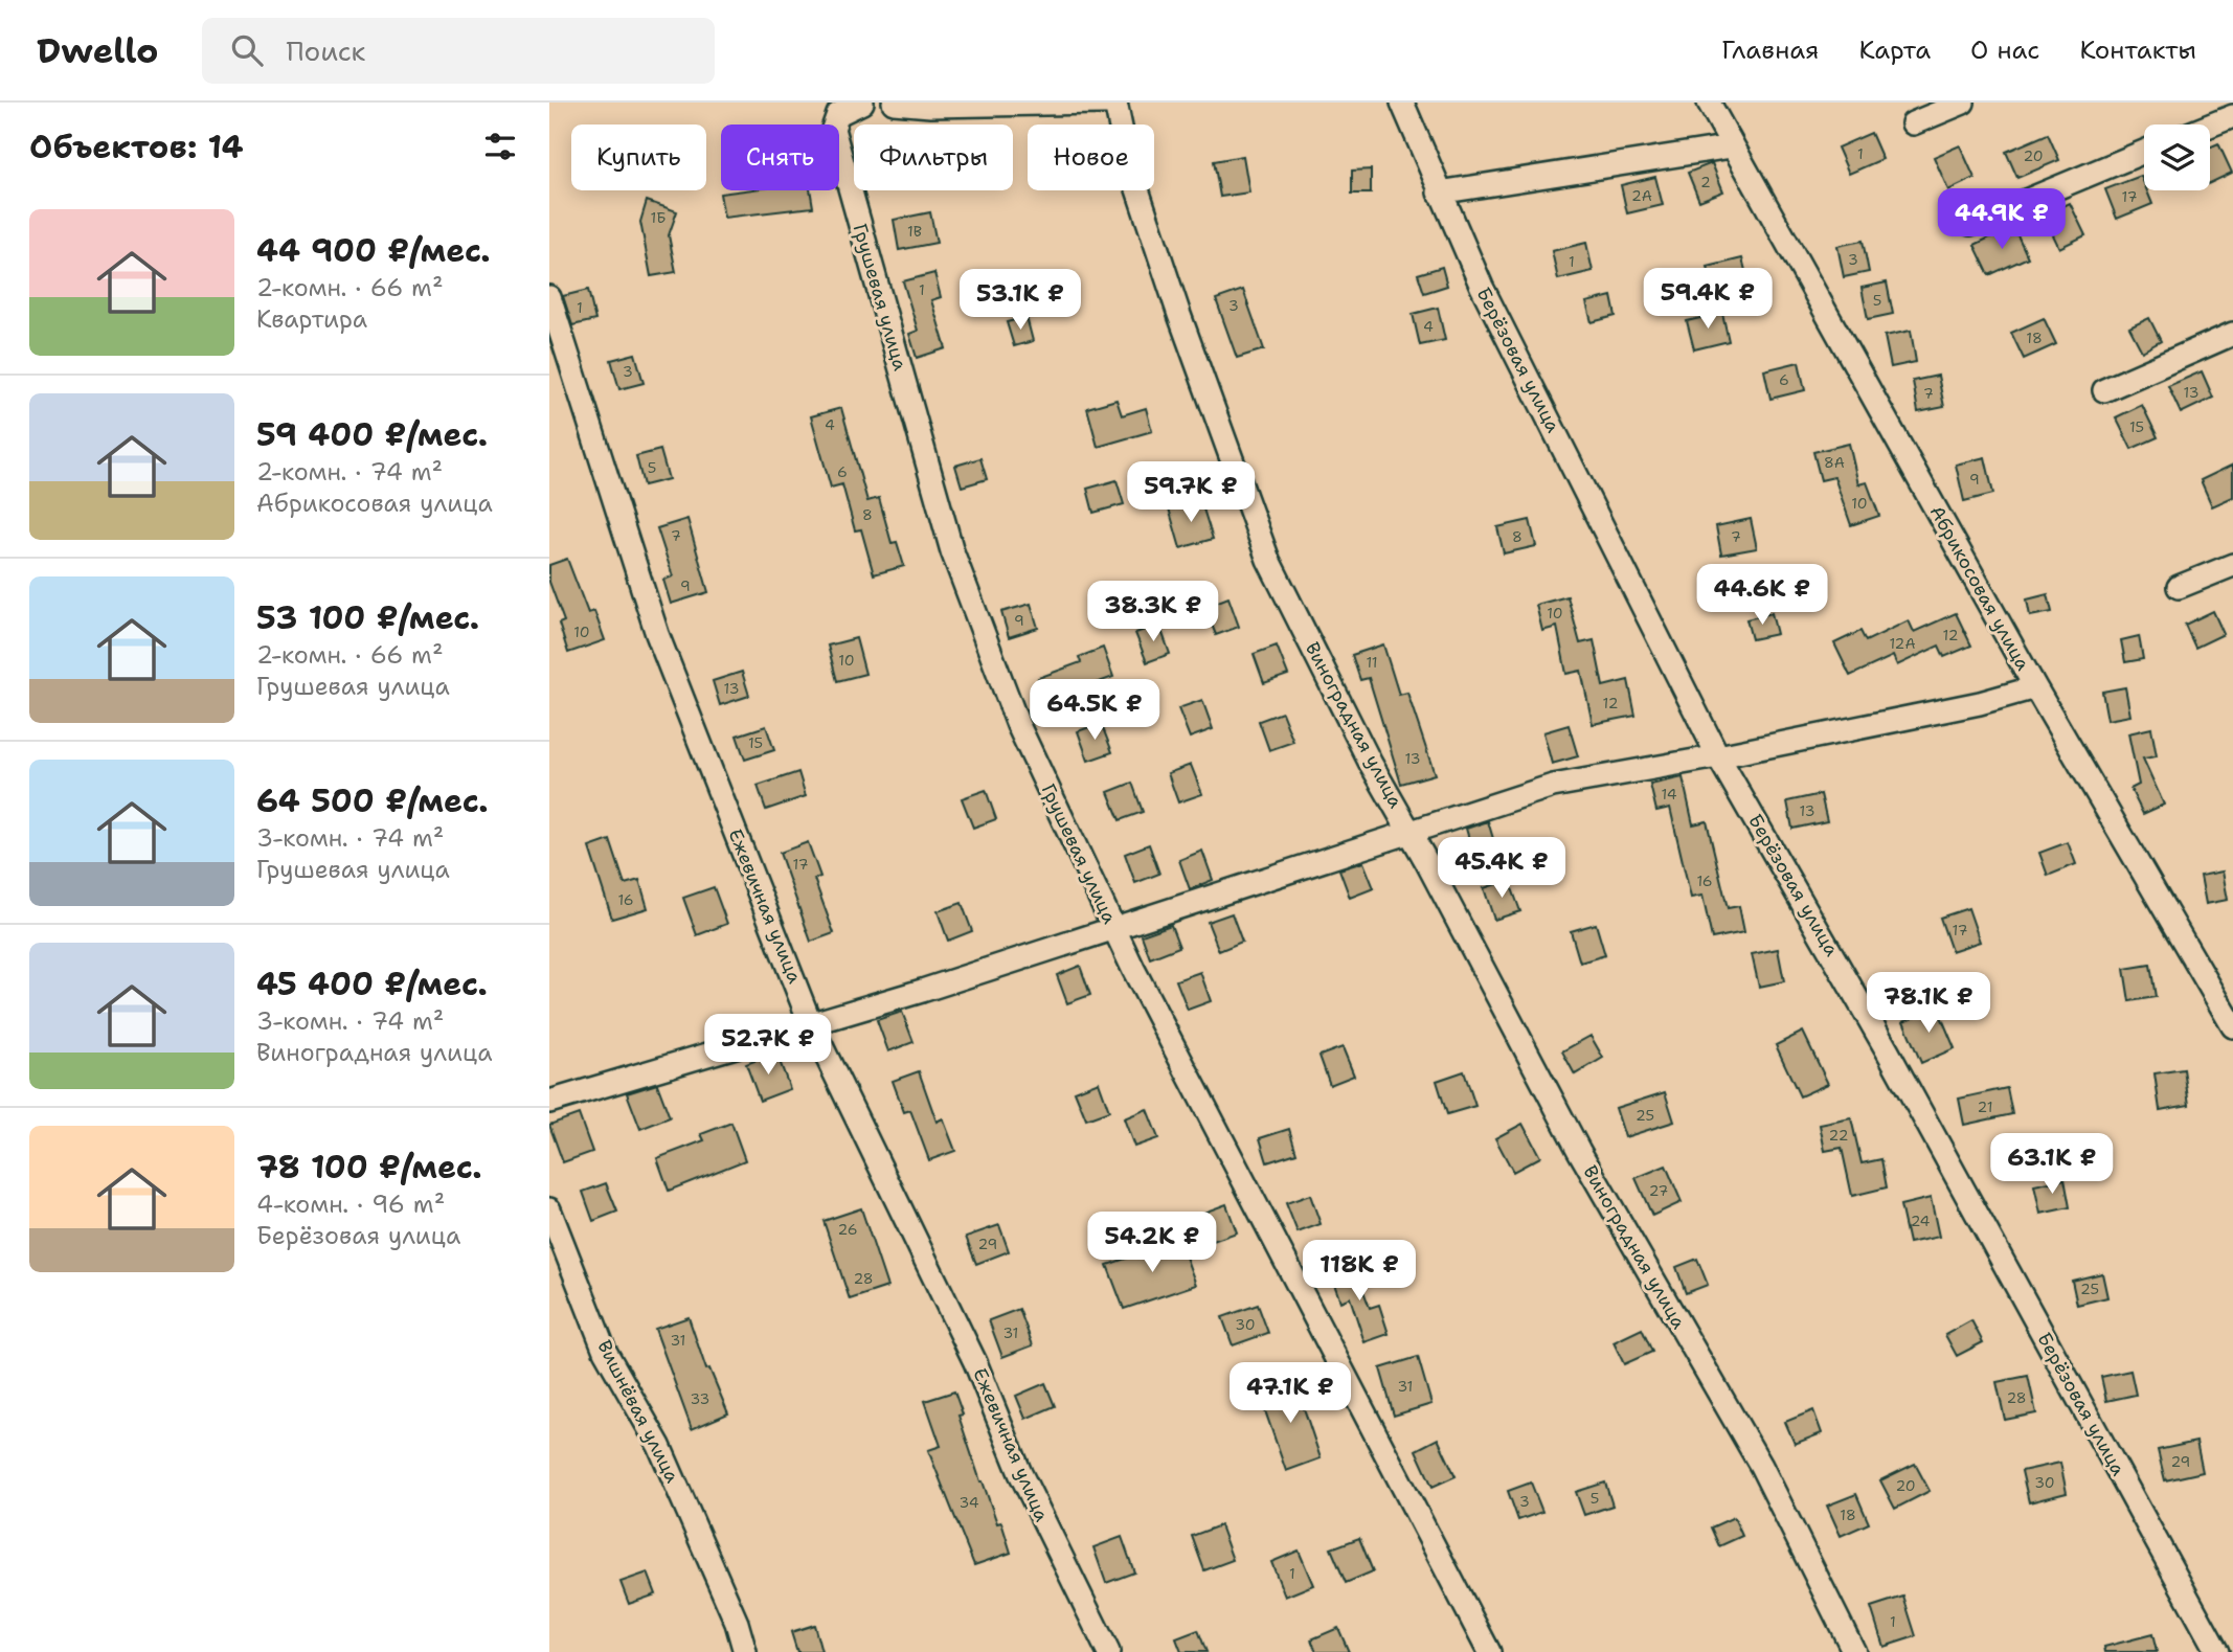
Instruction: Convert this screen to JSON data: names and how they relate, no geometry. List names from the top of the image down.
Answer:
{
  "streets": {
    "street": [
      "Грушевая улица",
      "Берёзовая улица",
      "Абрикосовая улица",
      "Виноградная улица",
      "Ежевичная улица",
      "Вишнёвая улица"
    ]
  },
  "house_numbers": [
    "1",
    "20",
    "2",
    "2А",
    "17",
    "1Б",
    "1В",
    "3",
    "1",
    "1",
    "5",
    "3",
    "1",
    "4",
    "18",
    "3",
    "6",
    "13",
    "7",
    "4",
    "15",
    "8А",
    "5",
    "6",
    "9",
    "10",
    "8",
    "7",
    "8",
    "7",
    "9",
    "10",
    "9",
    "10",
    "12",
    "12А",
    "10",
    "11",
    "13",
    "12",
    "15",
    "13",
    "14",
    "13",
    "17",
    "16",
    "16",
    "17",
    "21",
    "25",
    "22",
    "27",
    "24",
    "26",
    "29",
    "28",
    "25",
    "30",
    "31",
    "31",
    "31",
    "28",
    "33",
    "29",
    "30",
    "20",
    "5",
    "3",
    "34",
    "18",
    "1",
    "1"
  ],
  "page": {
    "header": "Dwello",
    "search": "Поиск",
    "nav": [
      "Главная",
      "Карта",
      "О нас",
      "Контакты"
    ],
    "heading": "Объектов: 14",
    "chip": [
      "Купить",
      "Снять",
      "Фильтры",
      "Новое"
    ],
    "price": [
      "44.9K ₽",
      "59.4K ₽",
      "53.1K ₽",
      "59.7K ₽",
      "44.6K ₽",
      "38.3K ₽",
      "64.5K ₽",
      "45.4K ₽",
      "78.1K ₽",
      "52.7K ₽",
      "63.1K ₽",
      "54.2K ₽",
      "118K ₽",
      "47.1K ₽"
    ],
    "list": [
      {
        "name": "44 900 ₽/мес.",
        "note": "2-комн. · 66 m² · Квартира"
      },
      {
        "name": "59 400 ₽/мес.",
        "note": "2-комн. · 74 m² · Абрикосовая улица"
      },
      {
        "name": "53 100 ₽/мес.",
        "note": "2-комн. · 66 m² · Грушевая улица"
      },
      {
        "name": "64 500 ₽/мес.",
        "note": "3-комн. · 74 m² · Грушевая улица"
      },
      {
        "name": "45 400 ₽/мес.",
        "note": "3-комн. · 74 m² · Виноградная улица"
      },
      {
        "name": "78 100 ₽/мес.",
        "note": "4-комн. · 96 m² · Берёзовая улица"
      }
    ]
  }
}
